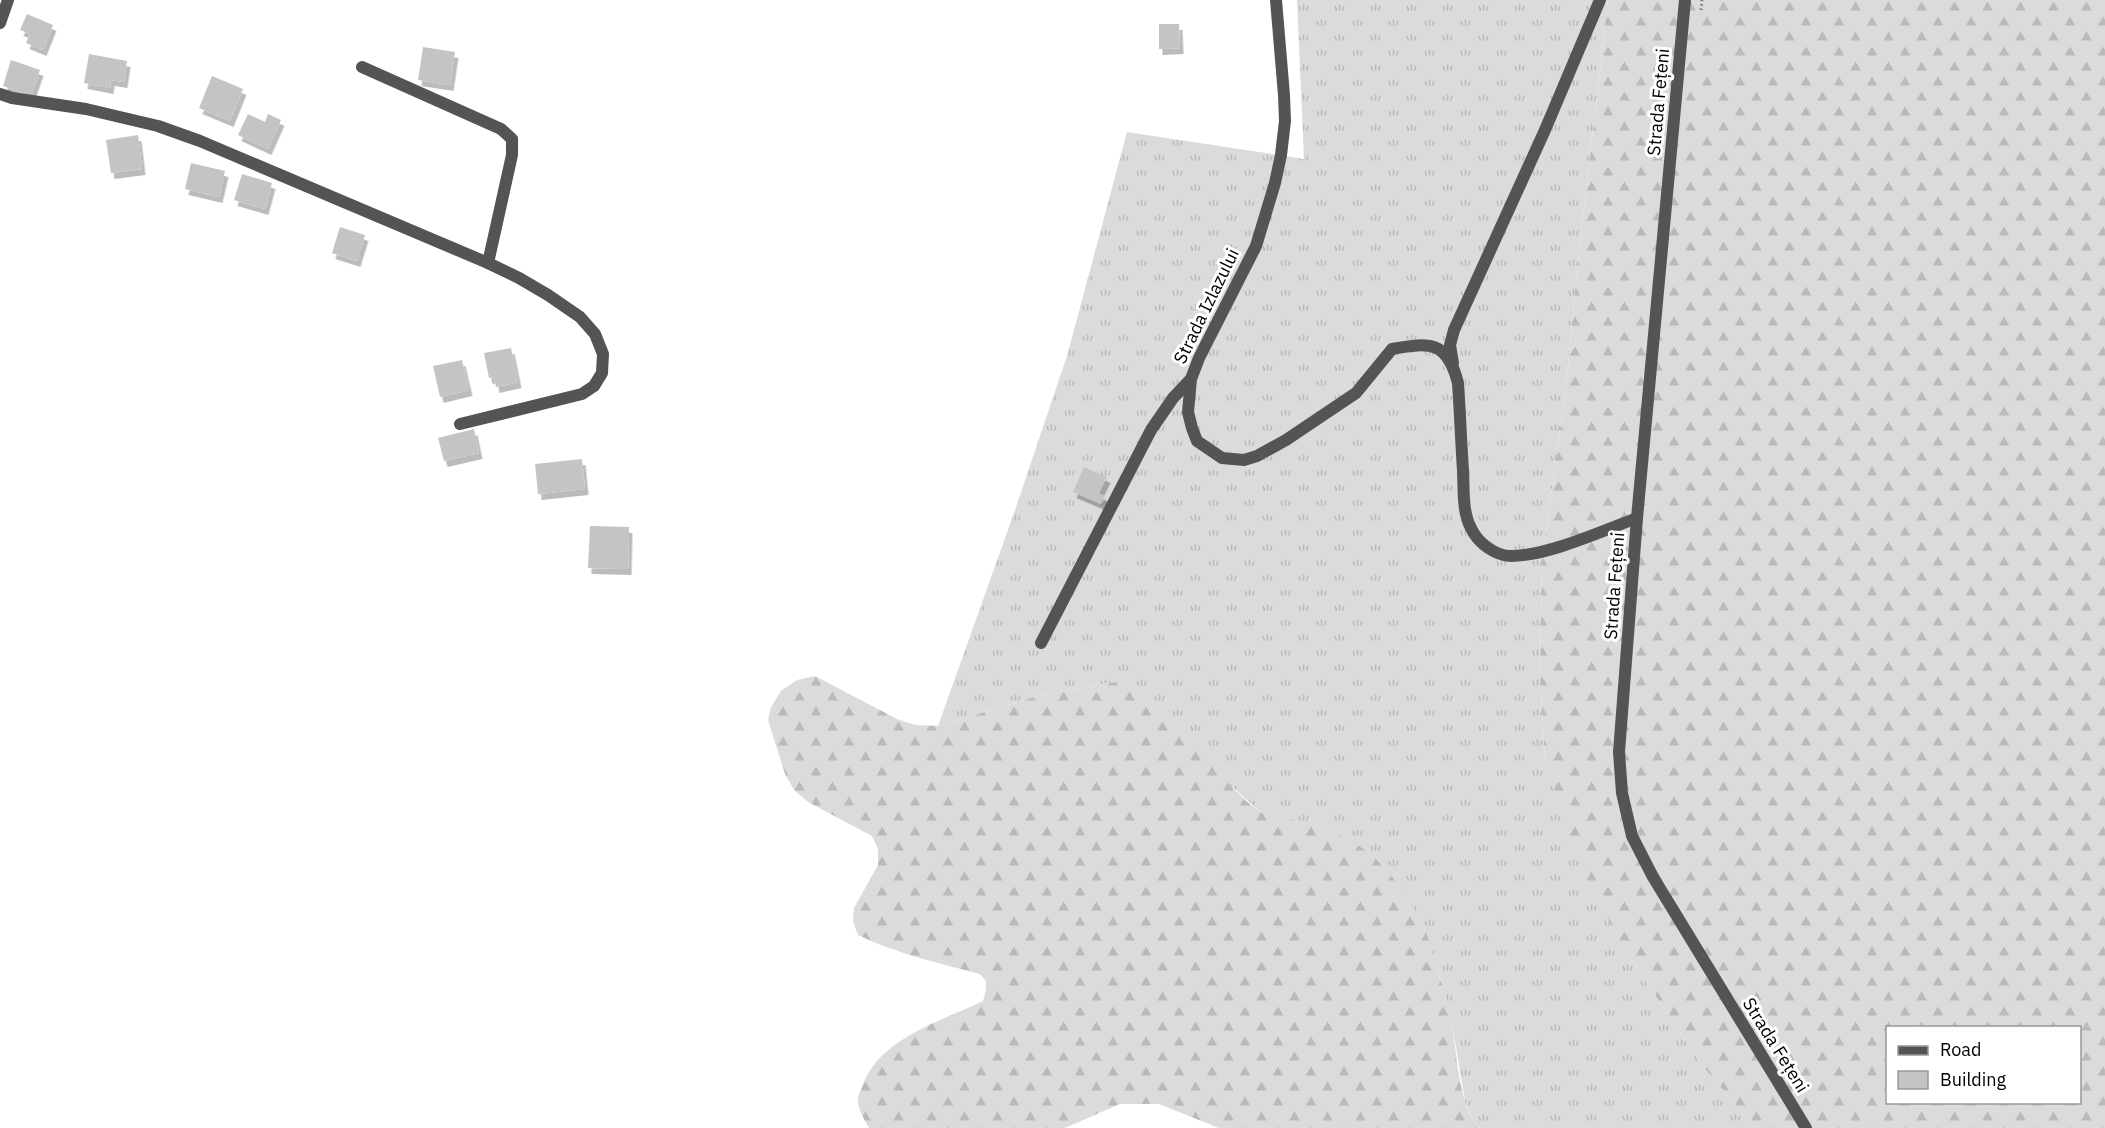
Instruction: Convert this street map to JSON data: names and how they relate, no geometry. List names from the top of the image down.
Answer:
{
  "streets": {
    "street": ["Strada Fețeni", "Strada Izlazului"]
  },
  "legend": ["Road", "Building"]
}
